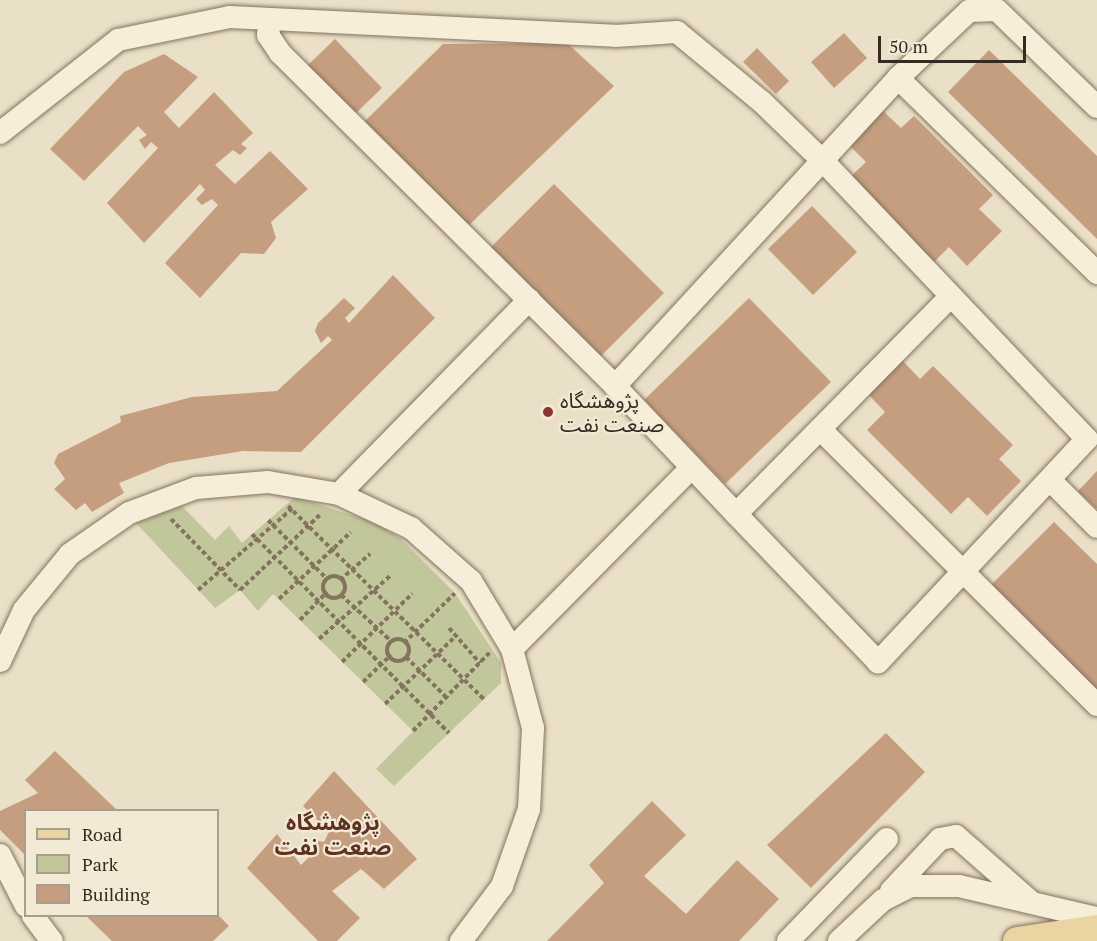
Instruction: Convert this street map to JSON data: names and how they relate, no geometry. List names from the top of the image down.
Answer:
{
  "districts": ["پژوهشگاه صنعت نفت"],
  "places": ["پژوهشگاه صنعت نفت"],
  "legend": ["Road", "Park", "Building"],
  "scale_bar": "50 m"
}
